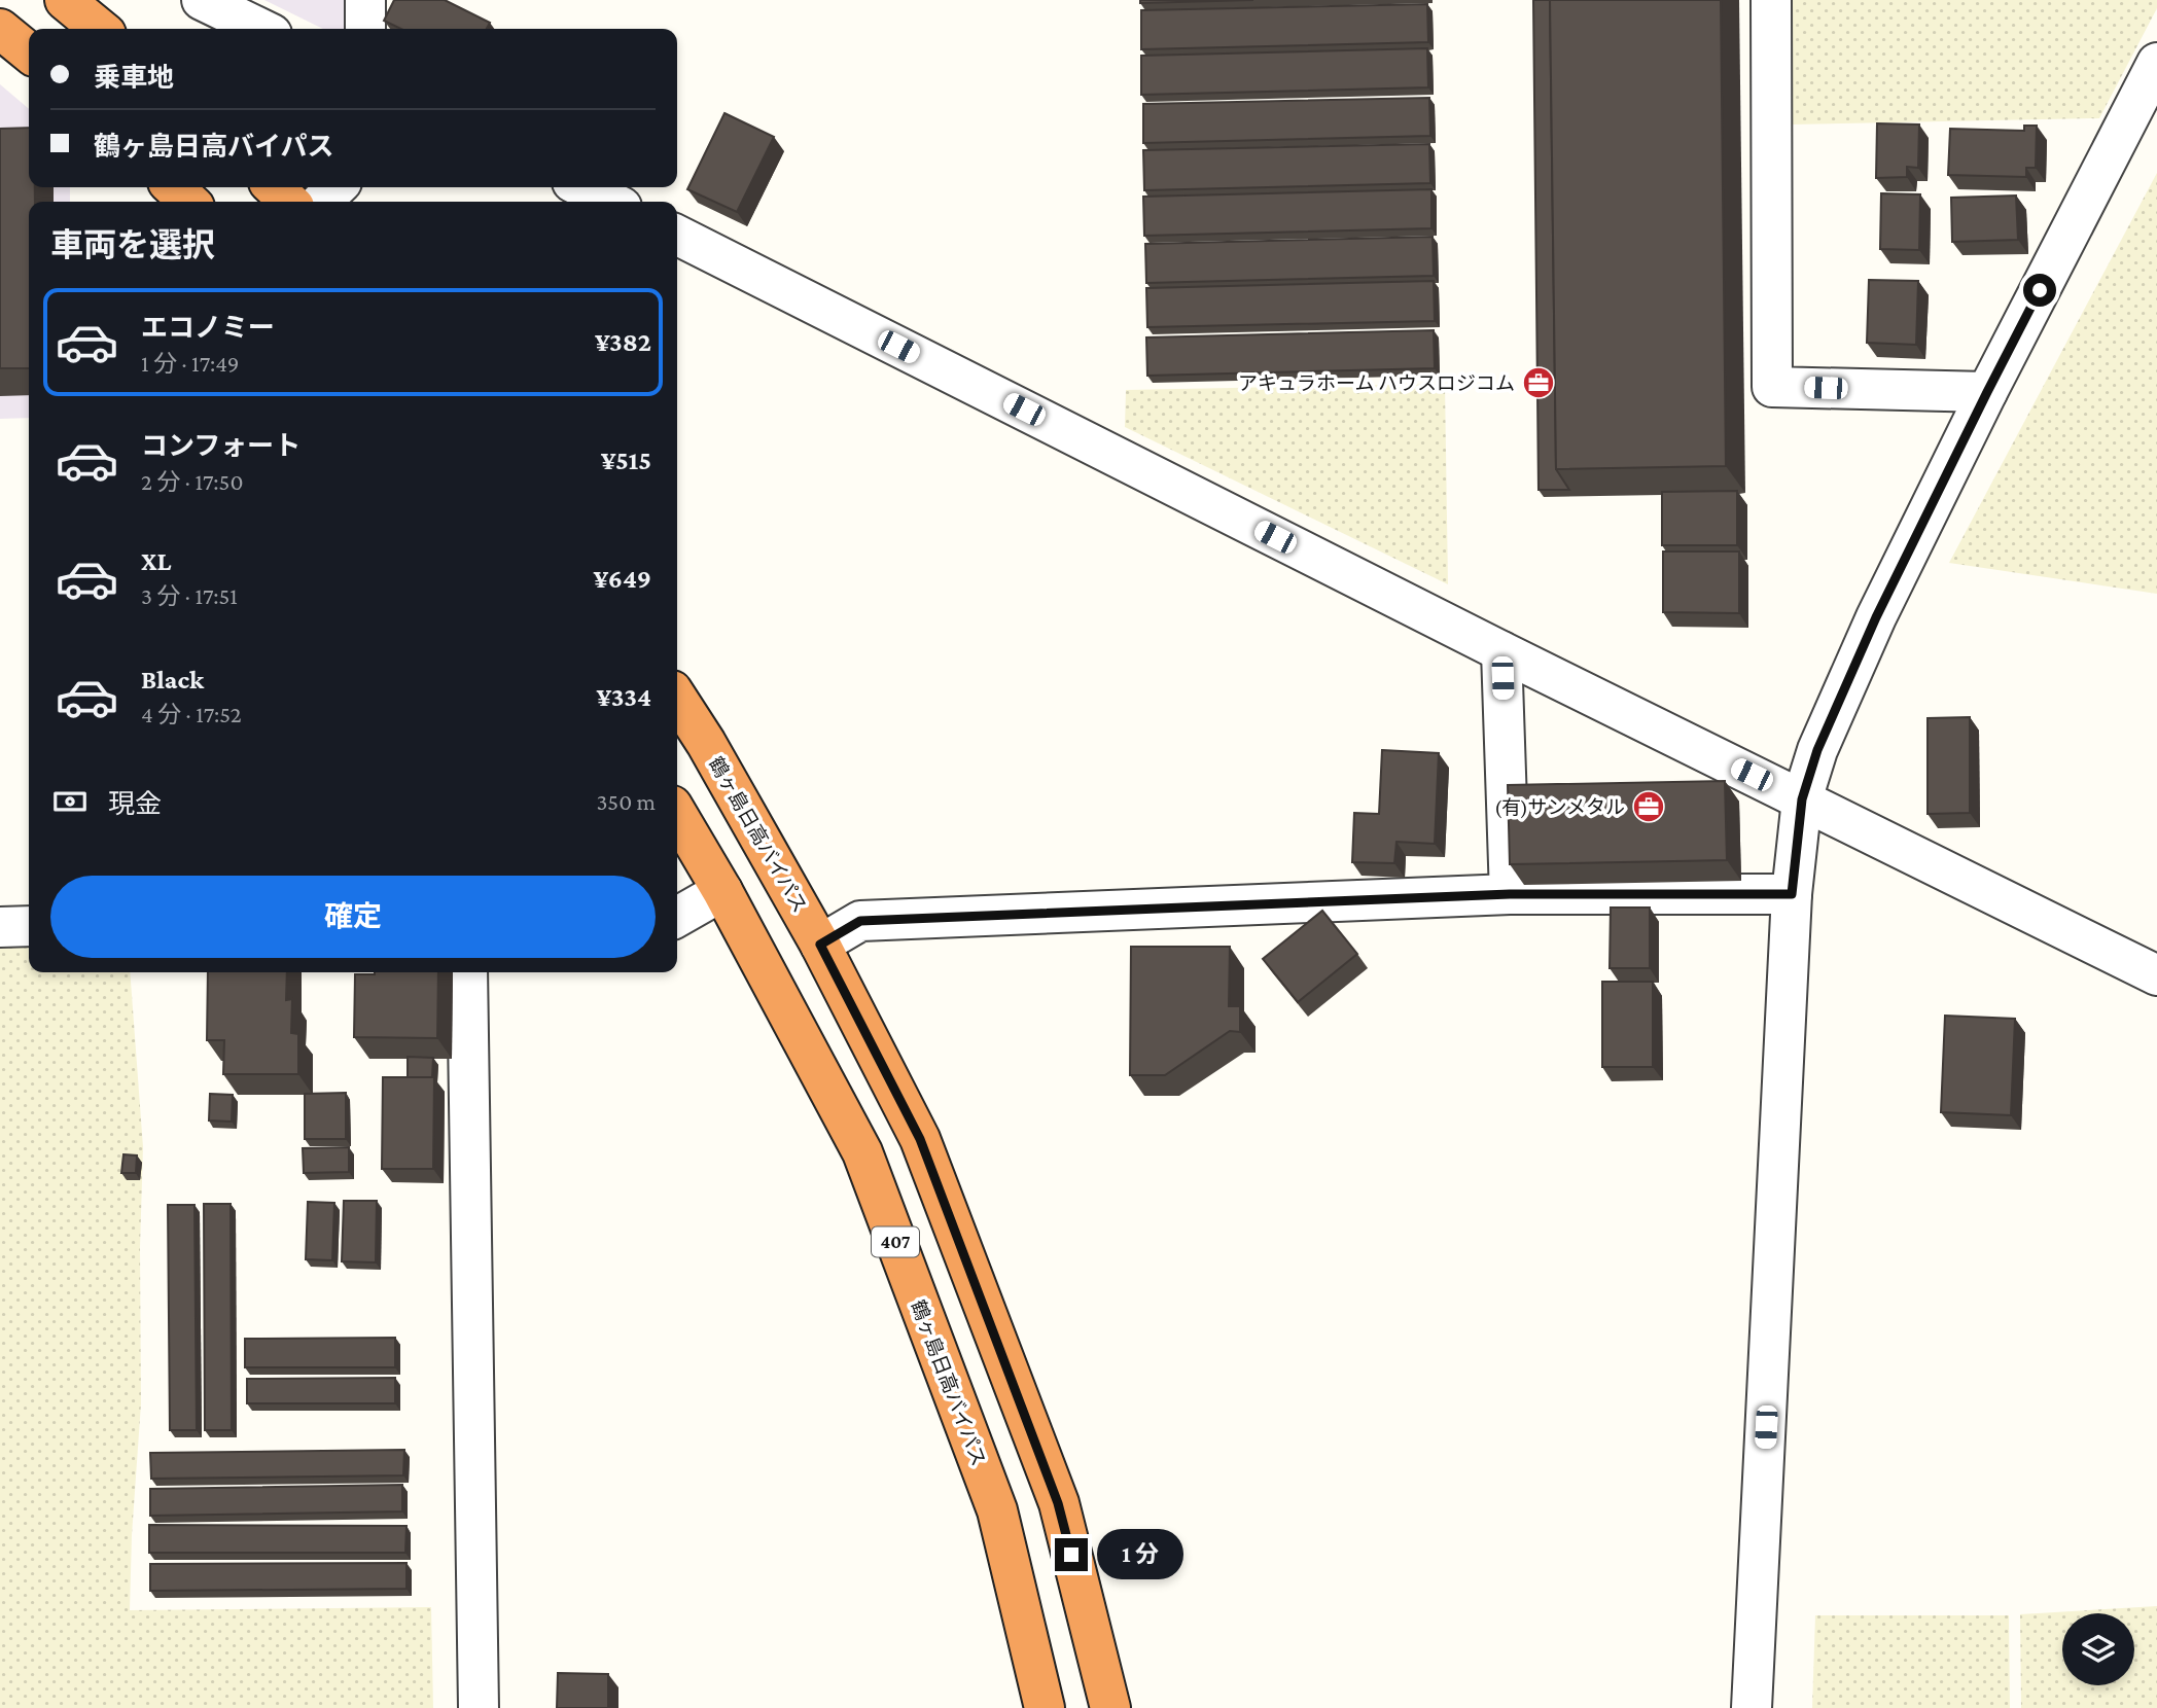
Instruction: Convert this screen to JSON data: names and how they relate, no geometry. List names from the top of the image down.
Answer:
{
  "streets": {
    "highway": ["鶴ヶ島日高バイパス", "407"]
  },
  "places": {
    "office": ["アキュラホーム ハウスロジコム", "(有)サンメタル"]
  },
  "page": {
    "banner": ["乗車地", "鶴ヶ島日高バイパス"],
    "heading": "車両を選択",
    "list": [
      {
        "name": "エコノミー",
        "note": "1 分 · 17:49",
        "value": "¥382"
      },
      {
        "name": "コンフォート",
        "note": "2 分 · 17:50",
        "value": "¥515"
      },
      {
        "name": "XL",
        "note": "3 分 · 17:51",
        "value": "¥649"
      },
      {
        "name": "Black",
        "note": "4 分 · 17:52",
        "value": "¥334"
      }
    ],
    "pay": ["現金", "350 m"],
    "buttons": "確定",
    "bubble": "1 分"
  }
}
